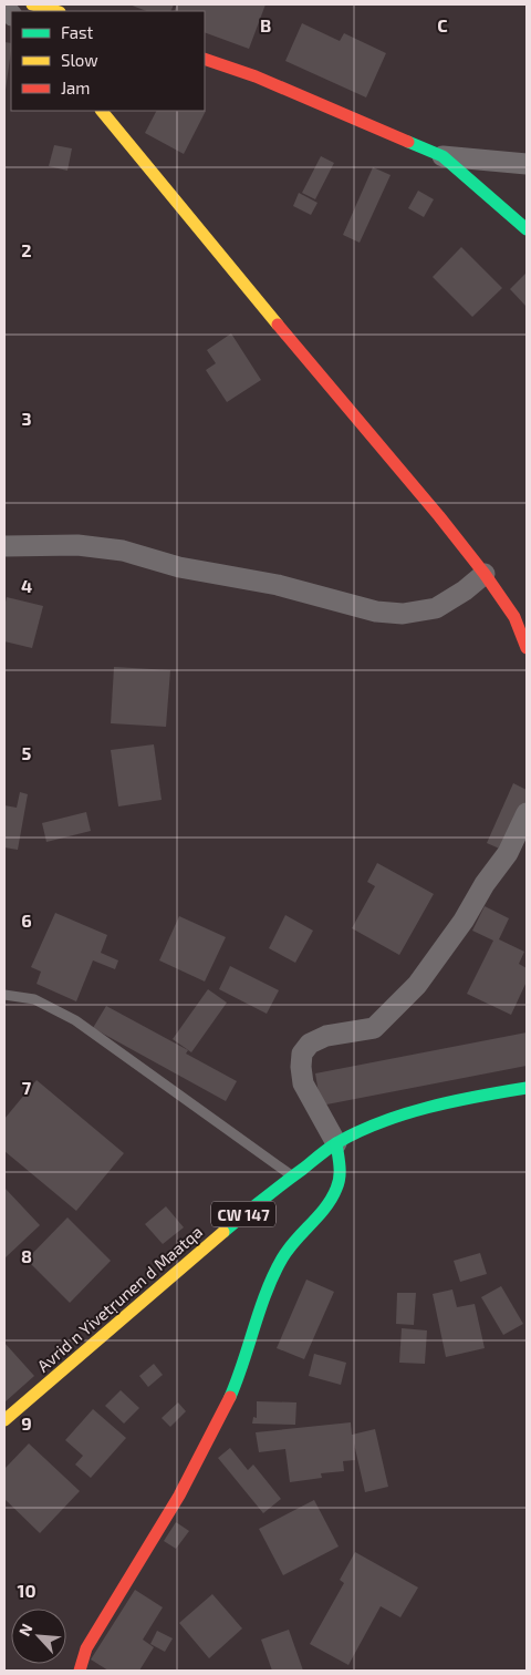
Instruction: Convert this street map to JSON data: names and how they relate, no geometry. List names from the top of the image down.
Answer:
{
  "streets": {
    "street": ["CW 147", "Avrid n Yivetṛunen d Maatqa"]
  },
  "legend": ["Fast", "Slow", "Jam"],
  "north": "top left",
  "grid": {
    "columns": ["B", "C"],
    "rows": [
      "2",
      "3",
      "4",
      "5",
      "6",
      "7",
      "8",
      "9",
      "10"
    ]
  }
}
